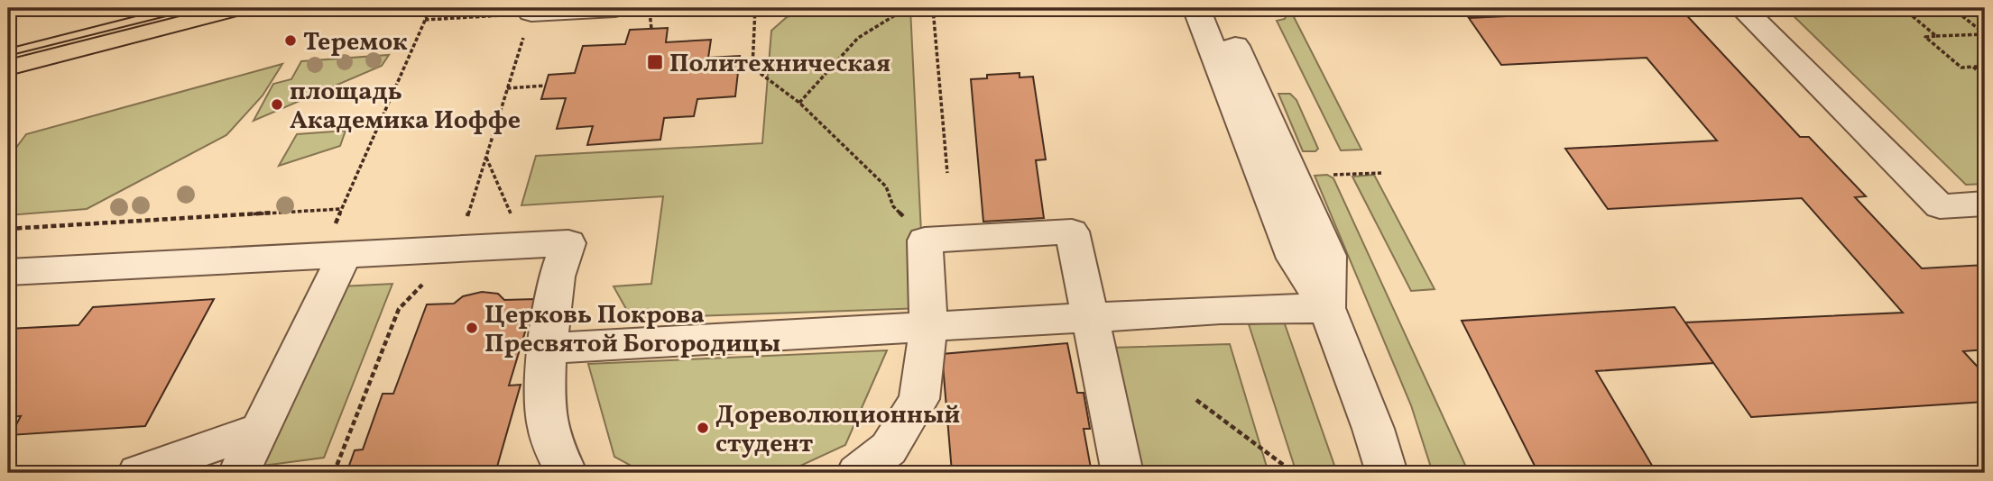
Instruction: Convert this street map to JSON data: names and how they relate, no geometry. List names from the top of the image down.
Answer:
{
  "places": {
    "other": [
      "Теремок",
      "площадь Академика Иоффе",
      "Церковь Покрова Пресвятой Богородицы",
      "Дореволюционный студент"
    ],
    "transit": ["Политехническая"]
  }
}
